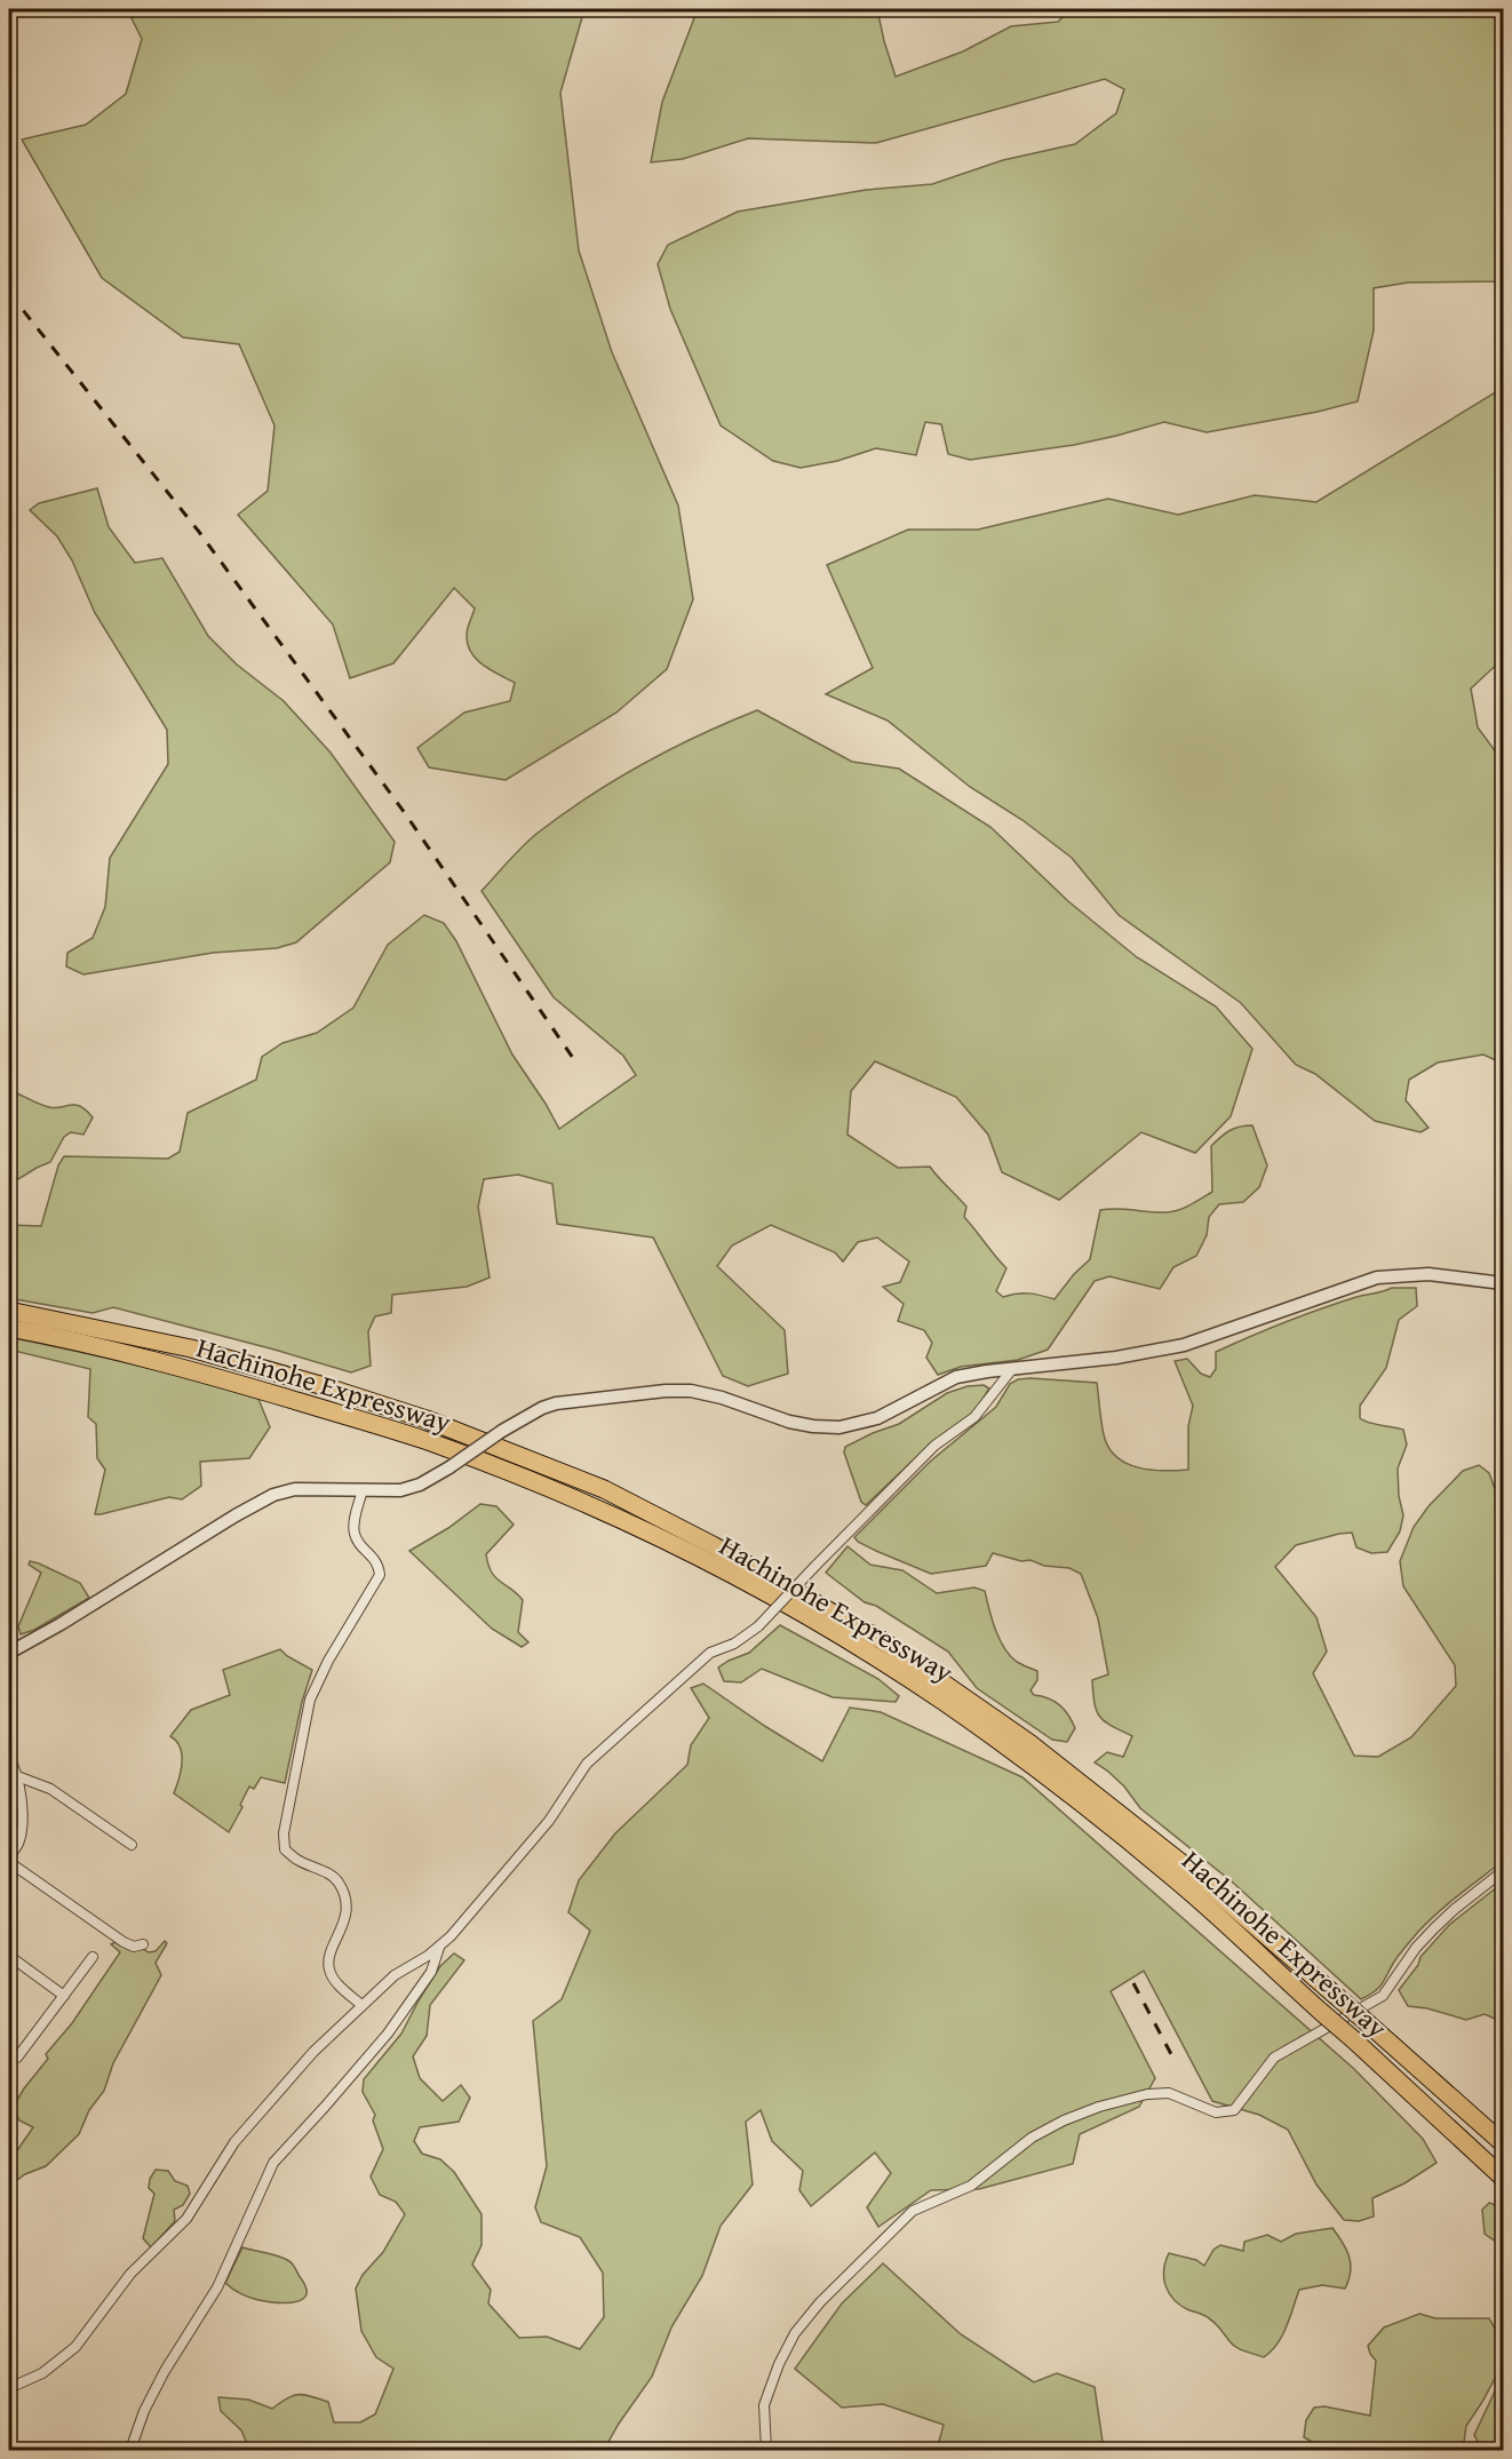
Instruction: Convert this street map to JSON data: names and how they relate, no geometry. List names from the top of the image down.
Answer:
{
  "streets": {
    "highway": ["Hachinohe Expressway"]
  }
}
